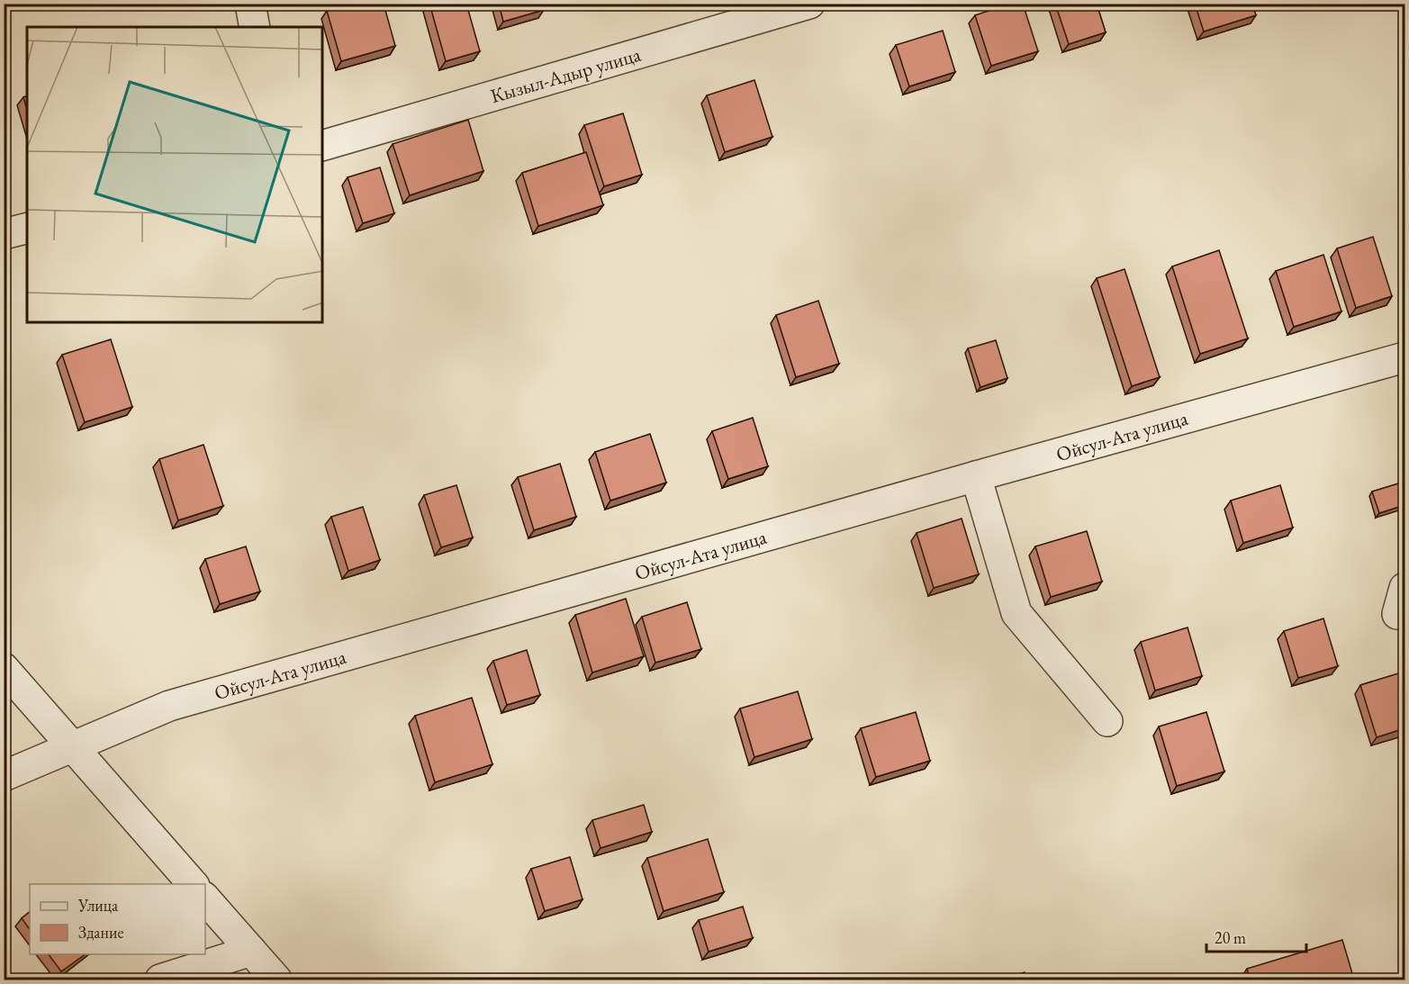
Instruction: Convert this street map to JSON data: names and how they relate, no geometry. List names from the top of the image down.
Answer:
{
  "streets": {
    "street": ["Кызыл-Адыр улица", "Ойсул-Ата улица"]
  },
  "legend": ["Улица", "Здание"],
  "scale_bar": "20 m"
}
